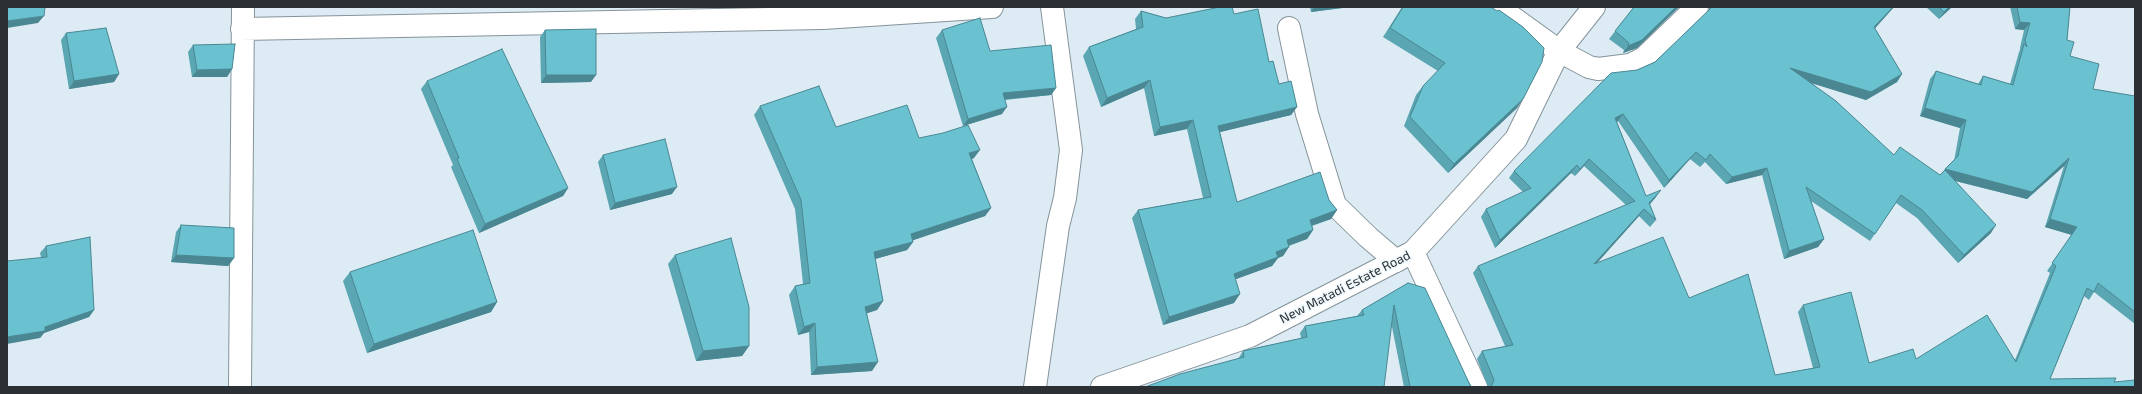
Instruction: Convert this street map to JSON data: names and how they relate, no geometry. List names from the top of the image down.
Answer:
{
  "streets": {
    "street": ["New Matadi Estate Road"]
  }
}
